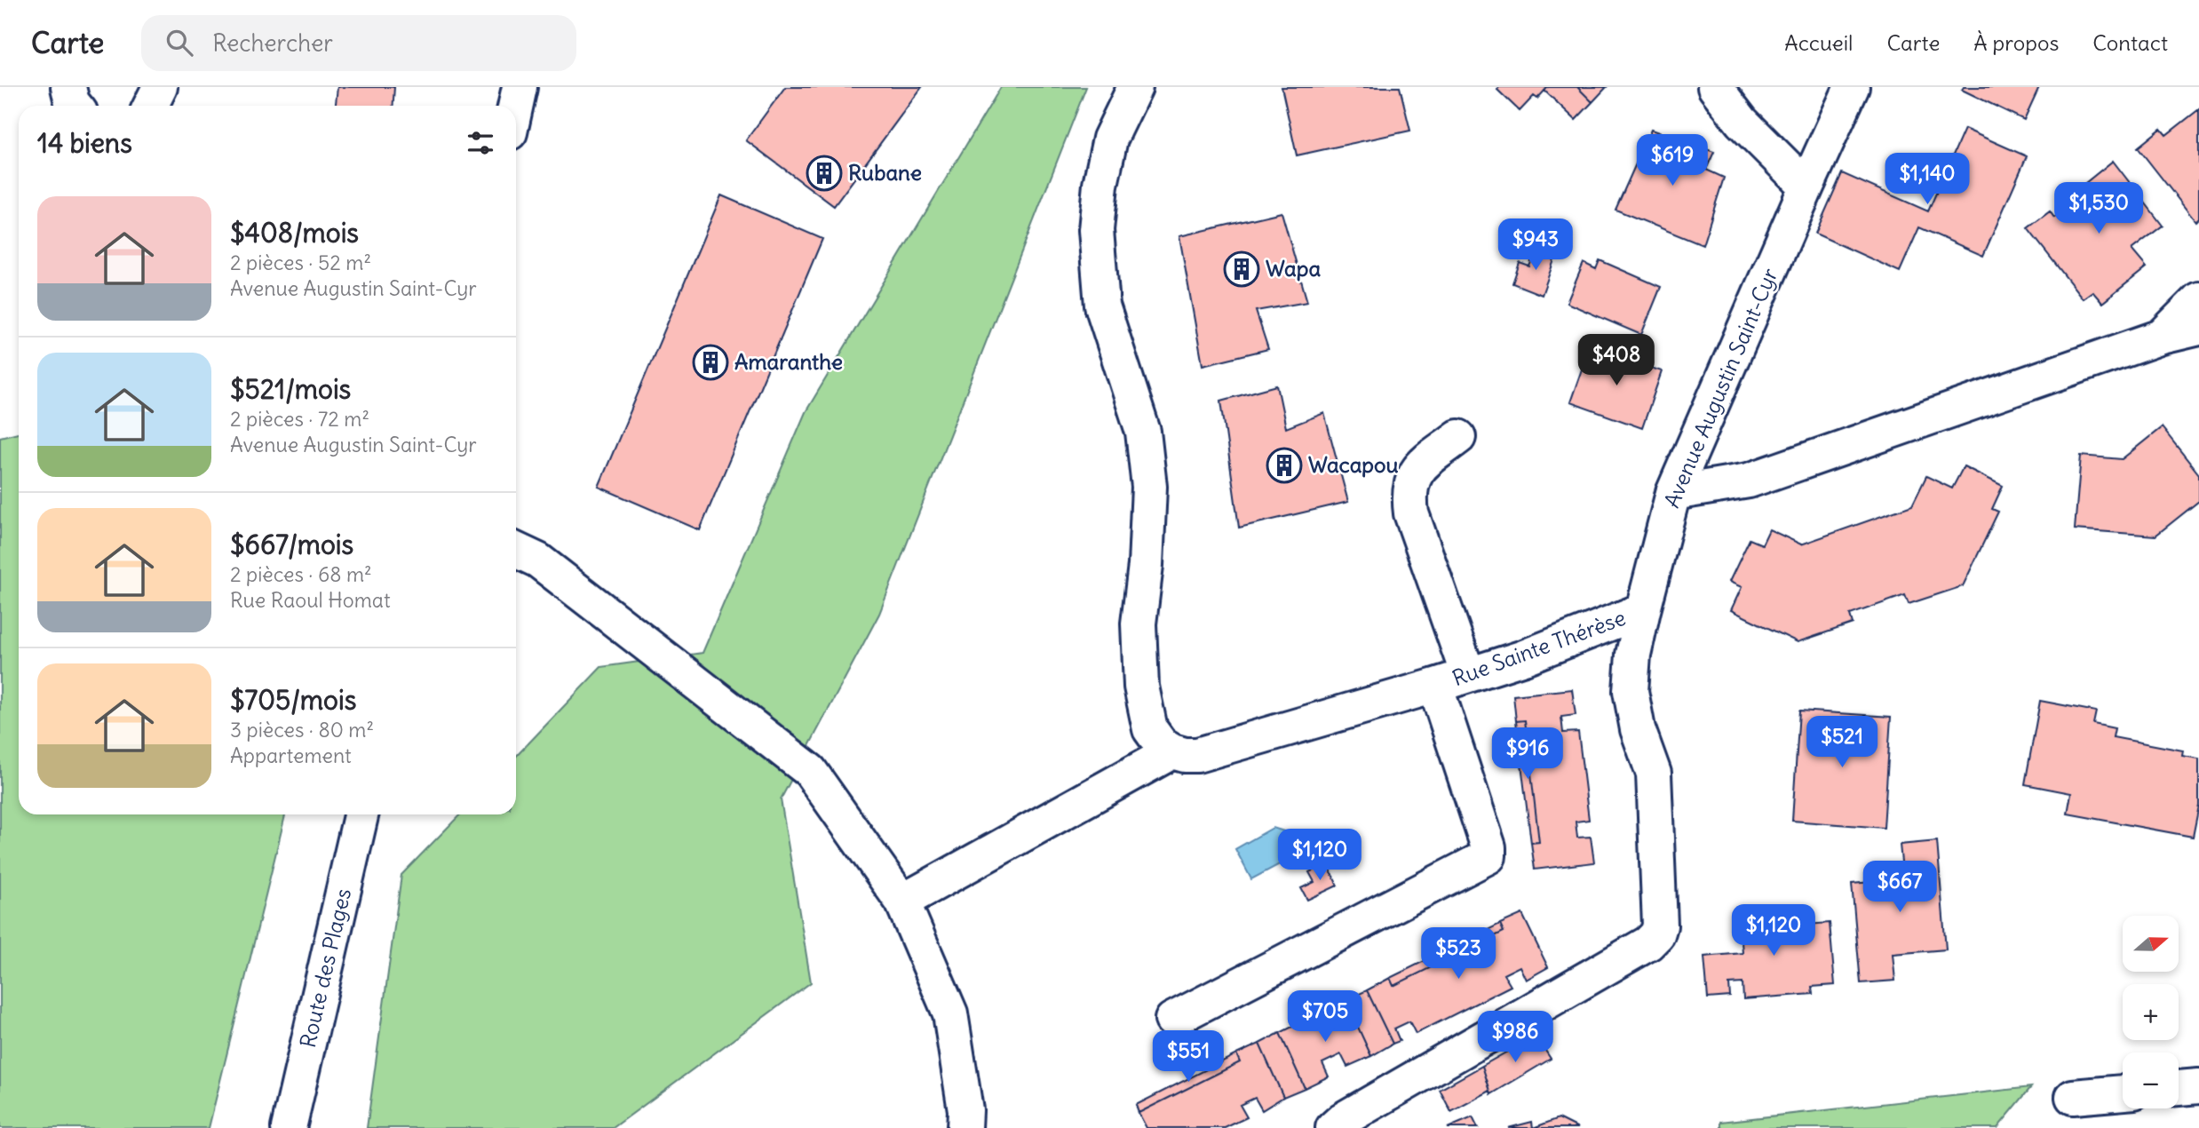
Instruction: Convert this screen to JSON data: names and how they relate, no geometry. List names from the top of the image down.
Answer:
{
  "streets": {
    "street": ["Avenue Augustin Saint-Cyr", "Rue Sainte Thérèse", "Route des Plages"]
  },
  "crossings": [
    ["Avenue Augustin Saint-Cyr", "Rue Sainte Thérèse"]
  ],
  "places": {
    "building": [
      "Rubane",
      "Wapa",
      "Amaranthe",
      "Wacapou"
    ]
  },
  "north": "right",
  "page": {
    "header": "Carte",
    "search": "Rechercher",
    "nav": [
      "Accueil",
      "Carte",
      "À propos",
      "Contact"
    ],
    "heading": "14 biens",
    "price": [
      "$619",
      "$1,140",
      "$1,530",
      "$943",
      "$408",
      "$521",
      "$916",
      "$1,120",
      "$667",
      "$1,120",
      "$523",
      "$705",
      "$986",
      "$551"
    ],
    "list": [
      {
        "name": "$408/mois",
        "note": "2 pièces · 52 m² · Avenue Augustin Saint-Cyr"
      },
      {
        "name": "$521/mois",
        "note": "2 pièces · 72 m² · Avenue Augustin Saint-Cyr"
      },
      {
        "name": "$667/mois",
        "note": "2 pièces · 68 m² · Rue Raoul Homat"
      },
      {
        "name": "$705/mois",
        "note": "3 pièces · 80 m² · Appartement"
      }
    ],
    "map_buttons": ["+", "−"]
  }
}
